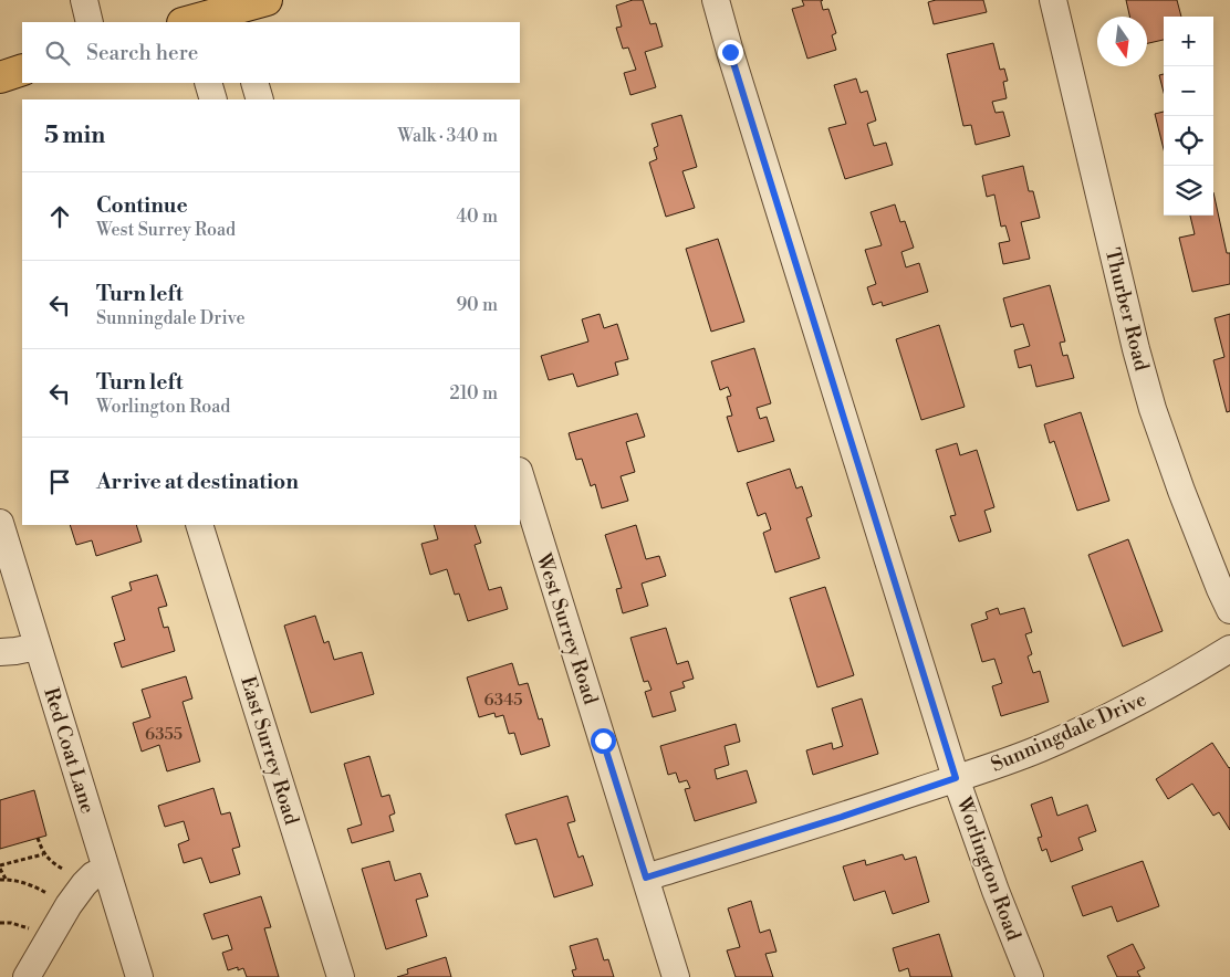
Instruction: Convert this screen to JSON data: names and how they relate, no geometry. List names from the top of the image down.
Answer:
{
  "streets": {
    "street": [
      "Thurber Road",
      "West Surrey Road",
      "Sunningdale Drive",
      "Red Coat Lane",
      "East Surrey Road",
      "Worlington Road"
    ]
  },
  "crossings": [
    ["West Surrey Road", "Sunningdale Drive"],
    ["Sunningdale Drive", "Worlington Road"]
  ],
  "house_numbers": ["6345", "6355"],
  "north": "bottom",
  "page": {
    "map_buttons": ["+", "−"],
    "search": "Search here",
    "heading": ["5 min", "Walk · 340 m"],
    "list": [
      ["Continue", "West Surrey Road", "40 m"],
      ["Turn left", "Sunningdale Drive", "90 m"],
      ["Turn left", "Worlington Road", "210 m"],
      "Arrive at destination"
    ]
  }
}
